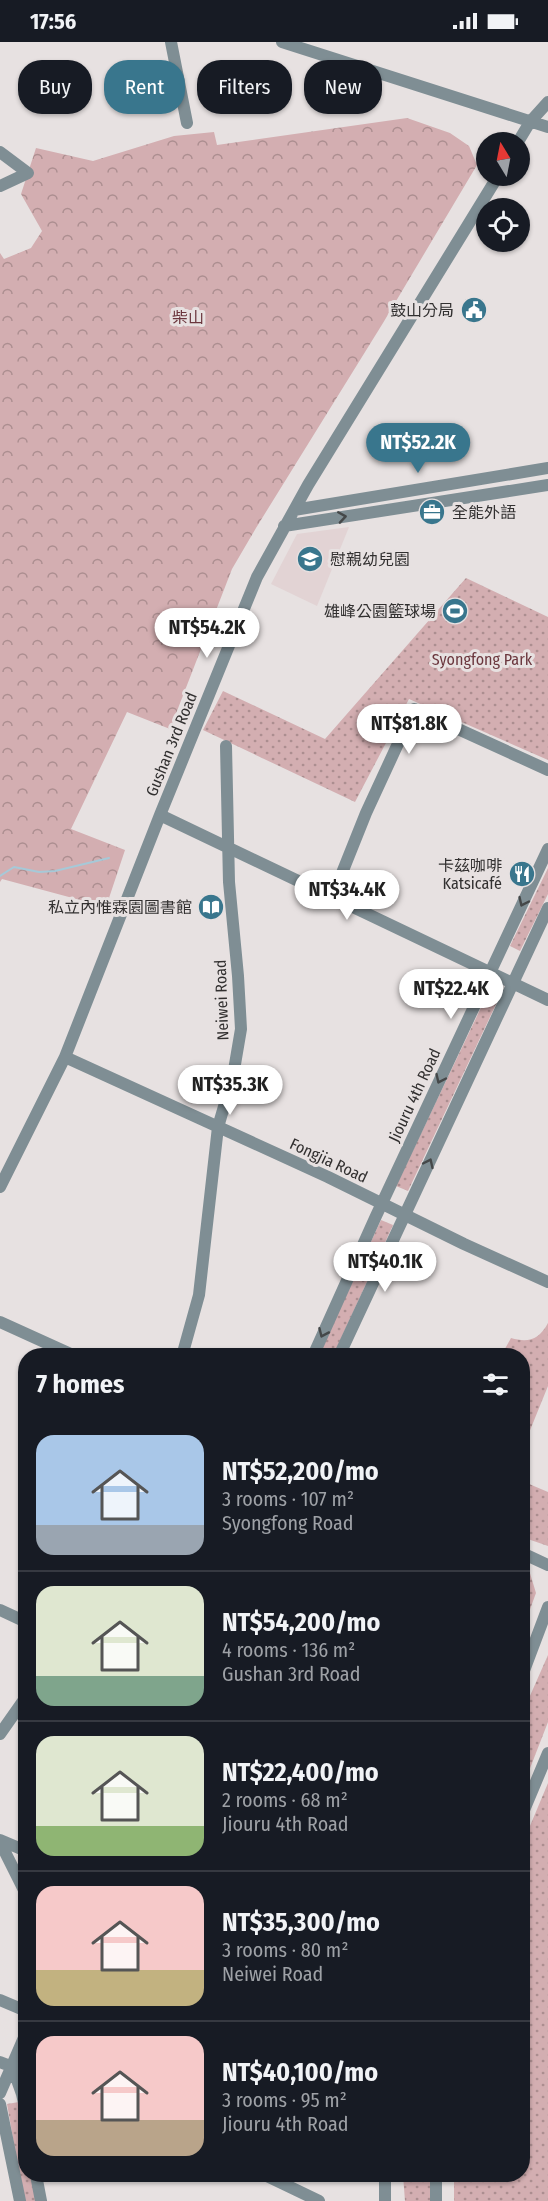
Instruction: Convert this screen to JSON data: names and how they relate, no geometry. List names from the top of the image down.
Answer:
{
  "streets": {
    "street": [
      "Gushan 3rd Road",
      "Neiwei Road",
      "Jiouru 4th Road",
      "Fongjia Road"
    ]
  },
  "crossings": [
    ["Gushan 3rd Road", "Fongjia Road"],
    ["Neiwei Road", "Fongjia Road"],
    ["Jiouru 4th Road", "Fongjia Road"]
  ],
  "parks": ["柴山", "Syongfong Park"],
  "places": {
    "public building": ["鼓山分局"],
    "office": ["全能外語"],
    "school or university": ["慰親幼兒園"],
    "sports": ["雄峰公園籃球場"],
    "restaurant": ["卡茲咖啡 Katsicafé"],
    "library": ["私立內惟霖園圖書館"]
  },
  "north": "top",
  "page": {
    "status": "17:56",
    "chip": [
      "Buy",
      "Rent",
      "Filters",
      "New"
    ],
    "price": [
      "NT$52.2K",
      "NT$54.2K",
      "NT$81.8K",
      "NT$34.4K",
      "NT$22.4K",
      "NT$35.3K",
      "NT$40.1K"
    ],
    "heading": "7 homes",
    "list": [
      {
        "name": "NT$52,200/mo",
        "note": "3 rooms · 107 m² · Syongfong Road"
      },
      {
        "name": "NT$54,200/mo",
        "note": "4 rooms · 136 m² · Gushan 3rd Road"
      },
      {
        "name": "NT$22,400/mo",
        "note": "2 rooms · 68 m² · Jiouru 4th Road"
      },
      {
        "name": "NT$35,300/mo",
        "note": "3 rooms · 80 m² · Neiwei Road"
      },
      {
        "name": "NT$40,100/mo",
        "note": "3 rooms · 95 m² · Jiouru 4th Road"
      }
    ]
  }
}
